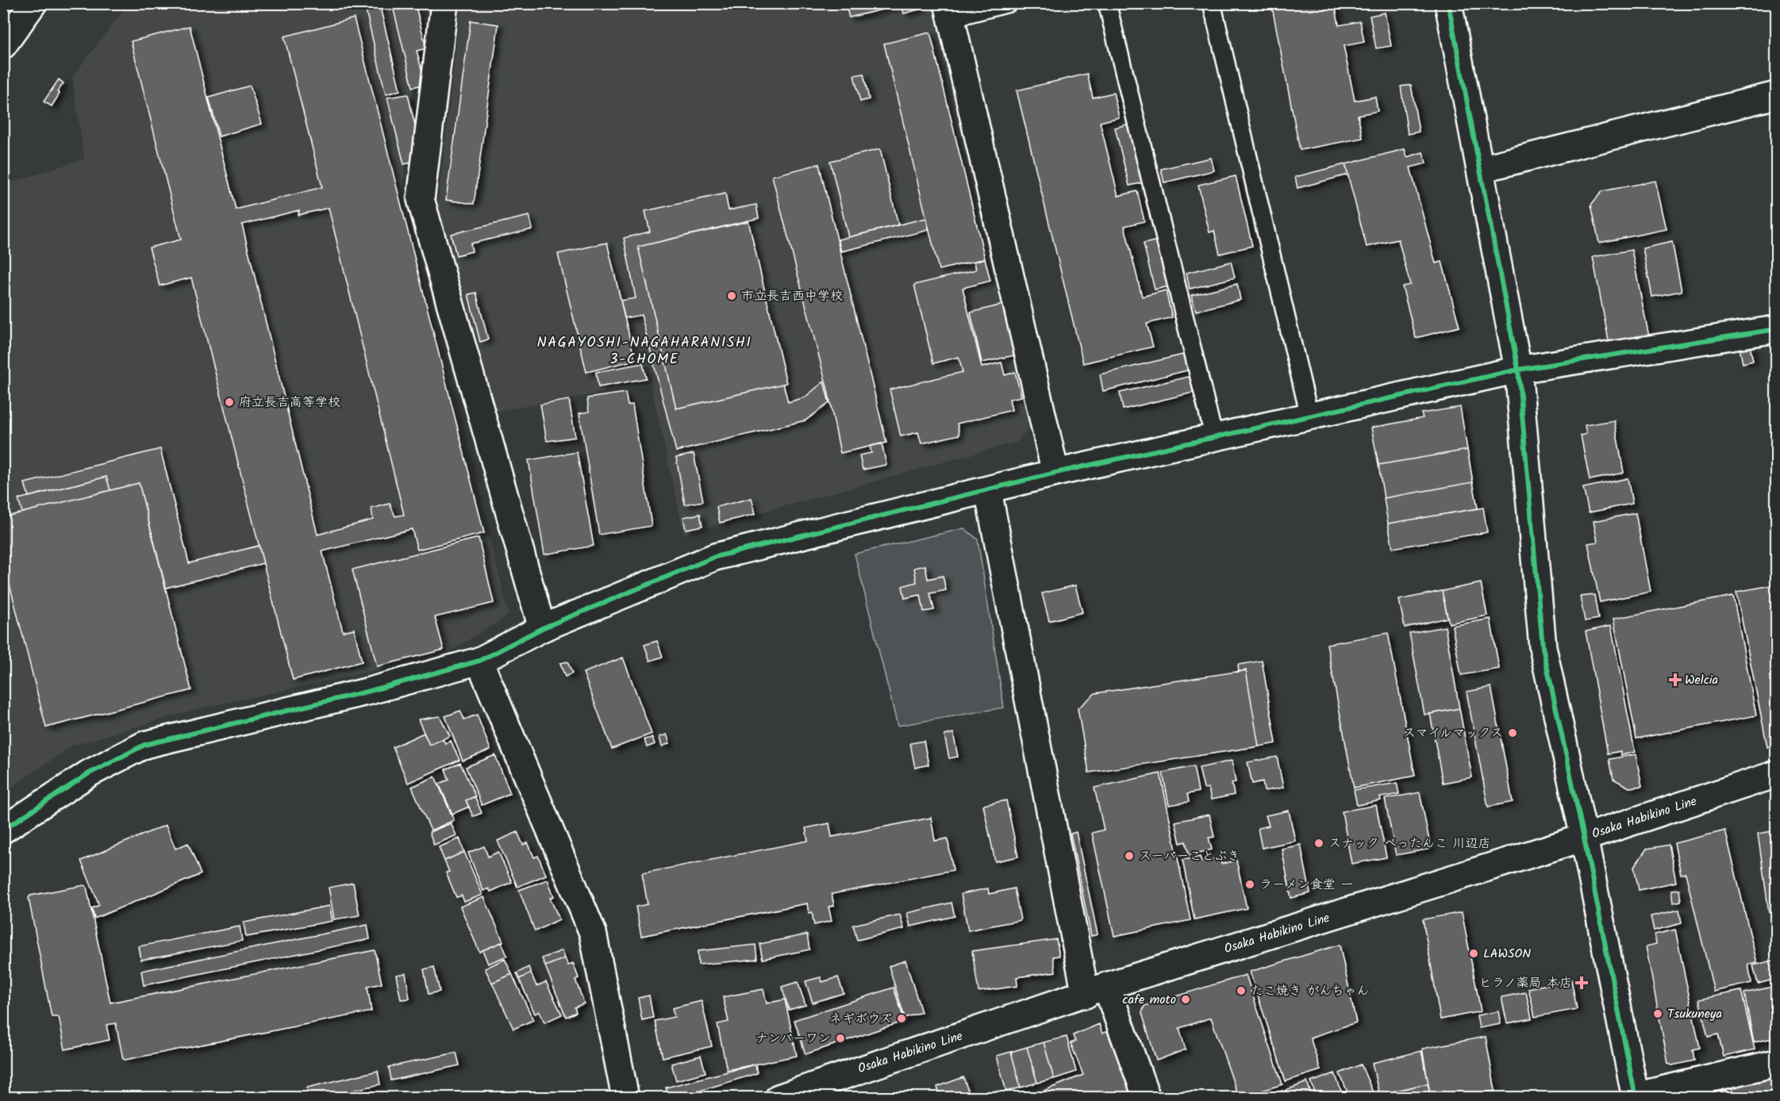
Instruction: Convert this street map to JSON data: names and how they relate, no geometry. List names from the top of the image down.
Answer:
{
  "streets": {
    "street": ["Osaka Habikino Line"]
  },
  "districts": ["NAGAYOSHI-NAGAHARANISHI 3-CHOME"],
  "places": {
    "other": [
      "市立長吉西中学校",
      "府立長吉高等学校",
      "スマイルマックス",
      "スナック ぺったんこ 川辺店",
      "スーバーことぶき",
      "ラーメン食堂 一",
      "LAWSON",
      "たこ焼き がんちゃん",
      "cafe moto",
      "Tsukuneya",
      "ネギボウズ",
      "ナンバーワン"
    ],
    "health": ["Welcia", "ヒラノ薬局 本店"]
  }
}
